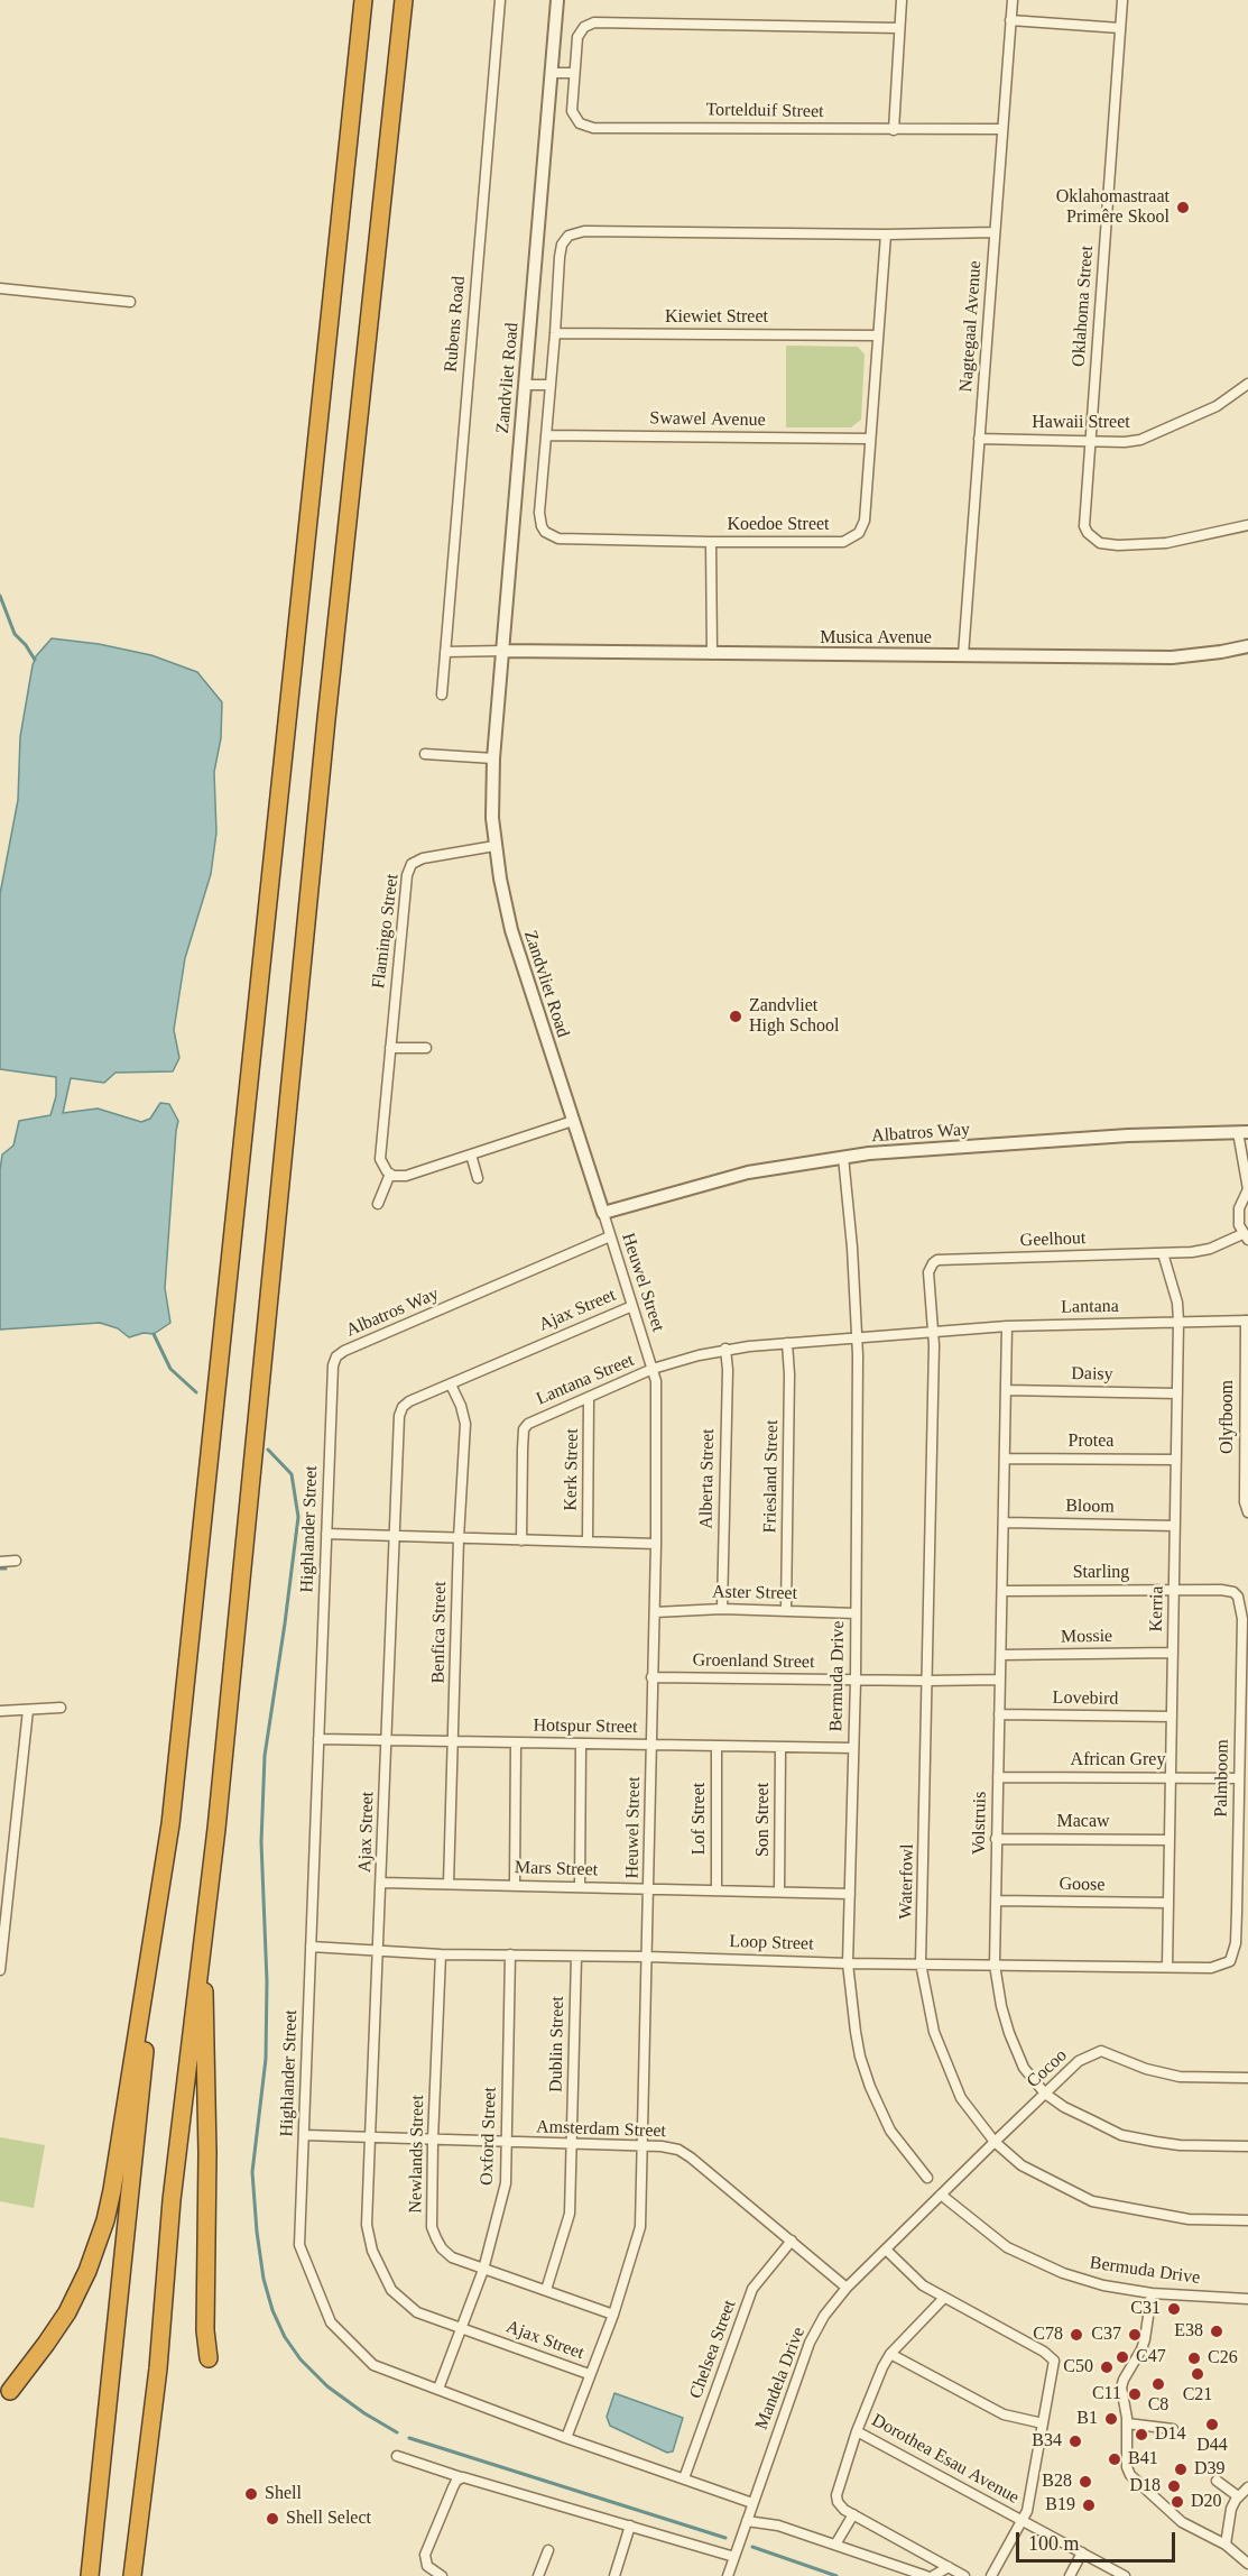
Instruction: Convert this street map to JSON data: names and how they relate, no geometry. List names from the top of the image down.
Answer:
{
  "streets": {
    "street": [
      "Tortelduif Street",
      "Oklahoma Street",
      "Kiewiet Street",
      "Rubens Road",
      "Nagtegaal Avenue",
      "Zandvliet Road",
      "Swawel Avenue",
      "Hawaii Street",
      "Koedoe Street",
      "Musica Avenue",
      "Flamingo Street",
      "Albatros Way",
      "Geelhout",
      "Heuwel Street",
      "Lantana",
      "Ajax Street",
      "Daisy",
      "Lantana Street",
      "Olyfboom",
      "Protea",
      "Kerk Street",
      "Friesland Street",
      "Alberta Street",
      "Bloom",
      "Highlander Street",
      "Starling",
      "Aster Street",
      "Kerria",
      "Benfica Street",
      "Mossie",
      "Groenland Street",
      "Bermuda Drive",
      "Lovebird",
      "Hotspur Street",
      "African Grey",
      "Palmboom",
      "Lof Street",
      "Son Street",
      "Macaw",
      "Volstruis",
      "Mars Street",
      "Waterfowl",
      "Goose",
      "Loop Street",
      "Dublin Street",
      "Cocoo",
      "Amsterdam Street",
      "Oxford Street",
      "Newlands Street",
      "Chelsea Street",
      "Mandela Drive",
      "Dorothea Esau Avenue"
    ]
  },
  "crossings": [
    ["Tortelduif Street", "Nagtegaal Avenue"],
    ["Oklahoma Street", "Hawaii Street"],
    ["Kiewiet Street", "Koedoe Street"],
    ["Nagtegaal Avenue", "Hawaii Street"],
    ["Nagtegaal Avenue", "Koedoe Street"],
    ["Nagtegaal Avenue", "Musica Avenue"],
    ["Zandvliet Road", "Musica Avenue"],
    ["Zandvliet Road", "Flamingo Street"],
    ["Zandvliet Road", "Albatros Way"],
    ["Zandvliet Road", "Heuwel Street"],
    ["Swawel Avenue", "Koedoe Street"],
    ["Albatros Way", "Heuwel Street"],
    ["Albatros Way", "Highlander Street"],
    ["Albatros Way", "Bermuda Drive"],
    ["Geelhout", "Lantana"],
    ["Geelhout", "Kerria"],
    ["Geelhout", "Waterfowl"],
    ["Heuwel Street", "Ajax Street"],
    ["Heuwel Street", "Lantana Street"],
    ["Heuwel Street", "Highlander Street"],
    ["Heuwel Street", "Aster Street"],
    ["Heuwel Street", "Groenland Street"],
    ["Heuwel Street", "Hotspur Street"],
    ["Heuwel Street", "Mars Street"],
    ["Heuwel Street", "Loop Street"],
    ["Heuwel Street", "Amsterdam Street"],
    ["Heuwel Street", "Newlands Street"],
    ["Lantana", "Lantana Street"],
    ["Lantana", "Olyfboom"],
    ["Lantana", "Friesland Street"],
    ["Lantana", "Kerria"],
    ["Lantana", "Bermuda Drive"],
    ["Lantana", "Volstruis"],
    ["Lantana", "Waterfowl"],
    ["Ajax Street", "Benfica Street"],
    ["Ajax Street", "Hotspur Street"],
    ["Ajax Street", "Mars Street"],
    ["Ajax Street", "Loop Street"],
    ["Ajax Street", "Amsterdam Street"],
    ["Ajax Street", "Oxford Street"],
    ["Daisy", "Kerria"],
    ["Daisy", "Volstruis"],
    ["Lantana Street", "Kerk Street"],
    ["Lantana Street", "Friesland Street"],
    ["Lantana Street", "Alberta Street"],
    ["Protea", "Kerria"],
    ["Protea", "Volstruis"],
    ["Friesland Street", "Aster Street"],
    ["Alberta Street", "Aster Street"],
    ["Bloom", "Kerria"],
    ["Bloom", "Volstruis"],
    ["Highlander Street", "Hotspur Street"],
    ["Highlander Street", "Loop Street"],
    ["Highlander Street", "Amsterdam Street"],
    ["Highlander Street", "Oxford Street"],
    ["Highlander Street", "Chelsea Street"],
    ["Highlander Street", "Mandela Drive"],
    ["Starling", "Kerria"],
    ["Starling", "Palmboom"],
    ["Starling", "Volstruis"],
    ["Aster Street", "Bermuda Drive"],
    ["Kerria", "Mossie"],
    ["Kerria", "Lovebird"],
    ["Kerria", "African Grey"],
    ["Kerria", "Macaw"],
    ["Kerria", "Goose"],
    ["Kerria", "Loop Street"],
    ["Benfica Street", "Hotspur Street"],
    ["Benfica Street", "Mars Street"],
    ["Mossie", "Volstruis"],
    ["Groenland Street", "Bermuda Drive"],
    ["Groenland Street", "Volstruis"],
    ["Groenland Street", "Waterfowl"],
    ["Bermuda Drive", "Hotspur Street"],
    ["Bermuda Drive", "Mars Street"],
    ["Bermuda Drive", "Loop Street"],
    ["Bermuda Drive", "Cocoo"],
    ["Bermuda Drive", "Mandela Drive"],
    ["Lovebird", "Volstruis"],
    ["Hotspur Street", "Lof Street"],
    ["Hotspur Street", "Son Street"],
    ["African Grey", "Palmboom"],
    ["African Grey", "Volstruis"],
    ["Palmboom", "Loop Street"],
    ["Lof Street", "Mars Street"],
    ["Son Street", "Mars Street"],
    ["Macaw", "Volstruis"],
    ["Volstruis", "Goose"],
    ["Volstruis", "Loop Street"],
    ["Volstruis", "Cocoo"],
    ["Waterfowl", "Loop Street"],
    ["Waterfowl", "Cocoo"],
    ["Loop Street", "Dublin Street"],
    ["Loop Street", "Oxford Street"],
    ["Loop Street", "Newlands Street"],
    ["Dublin Street", "Amsterdam Street"],
    ["Dublin Street", "Newlands Street"],
    ["Cocoo", "Mandela Drive"],
    ["Amsterdam Street", "Oxford Street"],
    ["Amsterdam Street", "Newlands Street"],
    ["Amsterdam Street", "Chelsea Street"],
    ["Amsterdam Street", "Mandela Drive"],
    ["Oxford Street", "Newlands Street"]
  ],
  "places": [
    "Oklahomastraat Primêre Skool",
    "Zandvliet High School",
    "C31",
    "E38",
    "C78",
    "C37",
    "C47",
    "C26",
    "C50",
    "C21",
    "C8",
    "C11",
    "B1",
    "D44",
    "D14",
    "B34",
    "B41",
    "D39",
    "B28",
    "D18",
    "Shell",
    "D20",
    "B19",
    "Shell Select"
  ],
  "scale_bar": "100 m"
}
